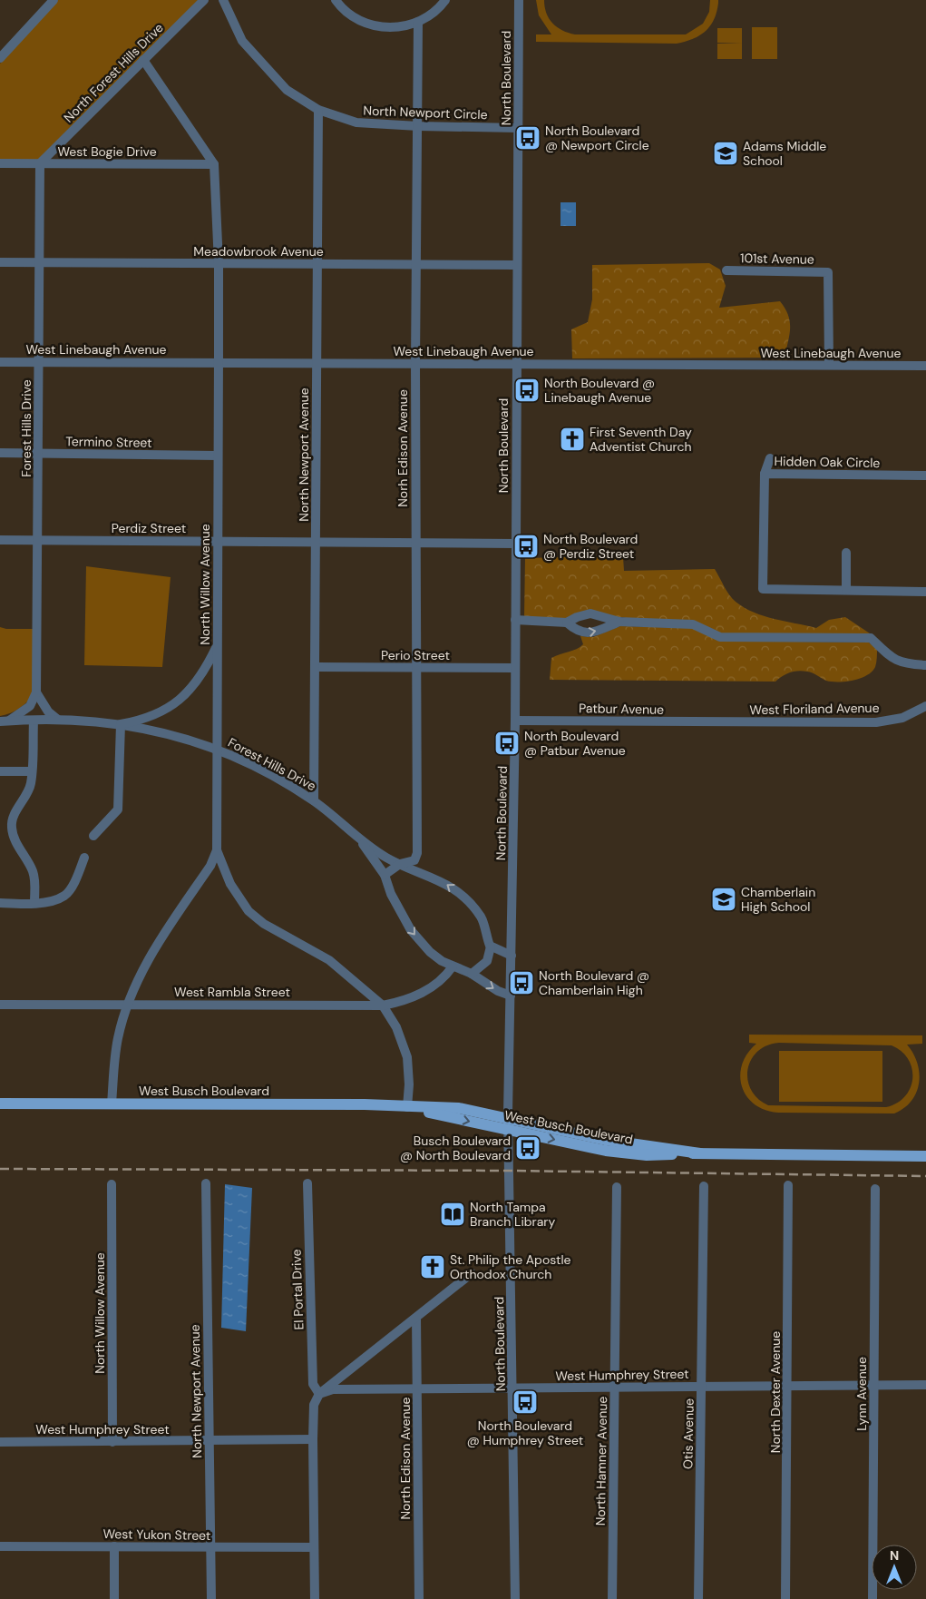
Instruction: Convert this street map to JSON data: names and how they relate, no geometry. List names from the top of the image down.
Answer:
{
  "streets": {
    "main road": ["West Busch Boulevard"],
    "street": [
      "North Forest Hills Drive",
      "North Boulevard",
      "North Newport Circle",
      "West Bogie Drive",
      "Meadowbrook Avenue",
      "101st Avenue",
      "West Linebaugh Avenue",
      "Forest Hills Drive",
      "Termino Street",
      "Norh Edison Avenue",
      "North Newport Avenue",
      "Hidden Oak Circle",
      "Perdiz Street",
      "North Willow Avenue",
      "Perio Street",
      "Patbur Avenue",
      "West Floriland Avenue",
      "West Rambla Street",
      "El Portal Drive",
      "West Humphrey Street",
      "North Dexter Avenue",
      "Lynn Avenue",
      "Otis Avenue",
      "North Edison Avenue",
      "North Hamner Avenue",
      "West Yukon Street"
    ]
  },
  "crossings": [
    ["North Forest Hills Drive", "West Bogie Drive"],
    ["North Forest Hills Drive", "Forest Hills Drive"],
    ["North Boulevard", "North Newport Circle"],
    ["North Boulevard", "Meadowbrook Avenue"],
    ["North Boulevard", "West Linebaugh Avenue"],
    ["North Boulevard", "Perdiz Street"],
    ["North Boulevard", "Perio Street"],
    ["North Boulevard", "Patbur Avenue"],
    ["North Boulevard", "West Busch Boulevard"],
    ["North Boulevard", "West Humphrey Street"],
    ["North Newport Circle", "Norh Edison Avenue"],
    ["North Newport Circle", "North Newport Avenue"],
    ["West Bogie Drive", "Forest Hills Drive"],
    ["West Bogie Drive", "North Willow Avenue"],
    ["Meadowbrook Avenue", "Forest Hills Drive"],
    ["Meadowbrook Avenue", "Norh Edison Avenue"],
    ["Meadowbrook Avenue", "North Newport Avenue"],
    ["Meadowbrook Avenue", "North Willow Avenue"],
    ["101st Avenue", "West Linebaugh Avenue"],
    ["West Linebaugh Avenue", "Forest Hills Drive"],
    ["West Linebaugh Avenue", "Norh Edison Avenue"],
    ["West Linebaugh Avenue", "North Newport Avenue"],
    ["West Linebaugh Avenue", "North Willow Avenue"],
    ["Forest Hills Drive", "Termino Street"],
    ["Forest Hills Drive", "Norh Edison Avenue"],
    ["Forest Hills Drive", "North Newport Avenue"],
    ["Forest Hills Drive", "Perdiz Street"],
    ["Forest Hills Drive", "North Willow Avenue"],
    ["Termino Street", "North Willow Avenue"],
    ["Norh Edison Avenue", "Perdiz Street"],
    ["Norh Edison Avenue", "Perio Street"],
    ["North Newport Avenue", "Perdiz Street"],
    ["North Newport Avenue", "Perio Street"],
    ["North Newport Avenue", "West Humphrey Street"],
    ["North Newport Avenue", "West Yukon Street"],
    ["Perdiz Street", "North Willow Avenue"],
    ["North Willow Avenue", "West Rambla Street"],
    ["North Willow Avenue", "West Busch Boulevard"],
    ["North Willow Avenue", "West Humphrey Street"],
    ["Patbur Avenue", "West Floriland Avenue"],
    ["El Portal Drive", "West Humphrey Street"],
    ["West Humphrey Street", "North Dexter Avenue"],
    ["West Humphrey Street", "Lynn Avenue"],
    ["West Humphrey Street", "Otis Avenue"],
    ["West Humphrey Street", "North Edison Avenue"],
    ["West Humphrey Street", "North Hamner Avenue"]
  ],
  "places": {
    "bus stop": [
      "North Boulevard @ Newport Circle",
      "North Boulevard @ Linebaugh Avenue",
      "North Boulevard @ Perdiz Street",
      "North Boulevard @ Patbur Avenue",
      "North Boulevard @ Chamberlain High",
      "Busch Boulevard @ North Boulevard",
      "North Boulevard @ Humphrey Street"
    ],
    "school or university": ["Adams Middle School", "Chamberlain High School"],
    "church": ["First Seventh Day Adventist Church", "St. Philip the Apostle Orthodox Church"],
    "library": ["North Tampa Branch Library"]
  },
  "north": "top"
}
